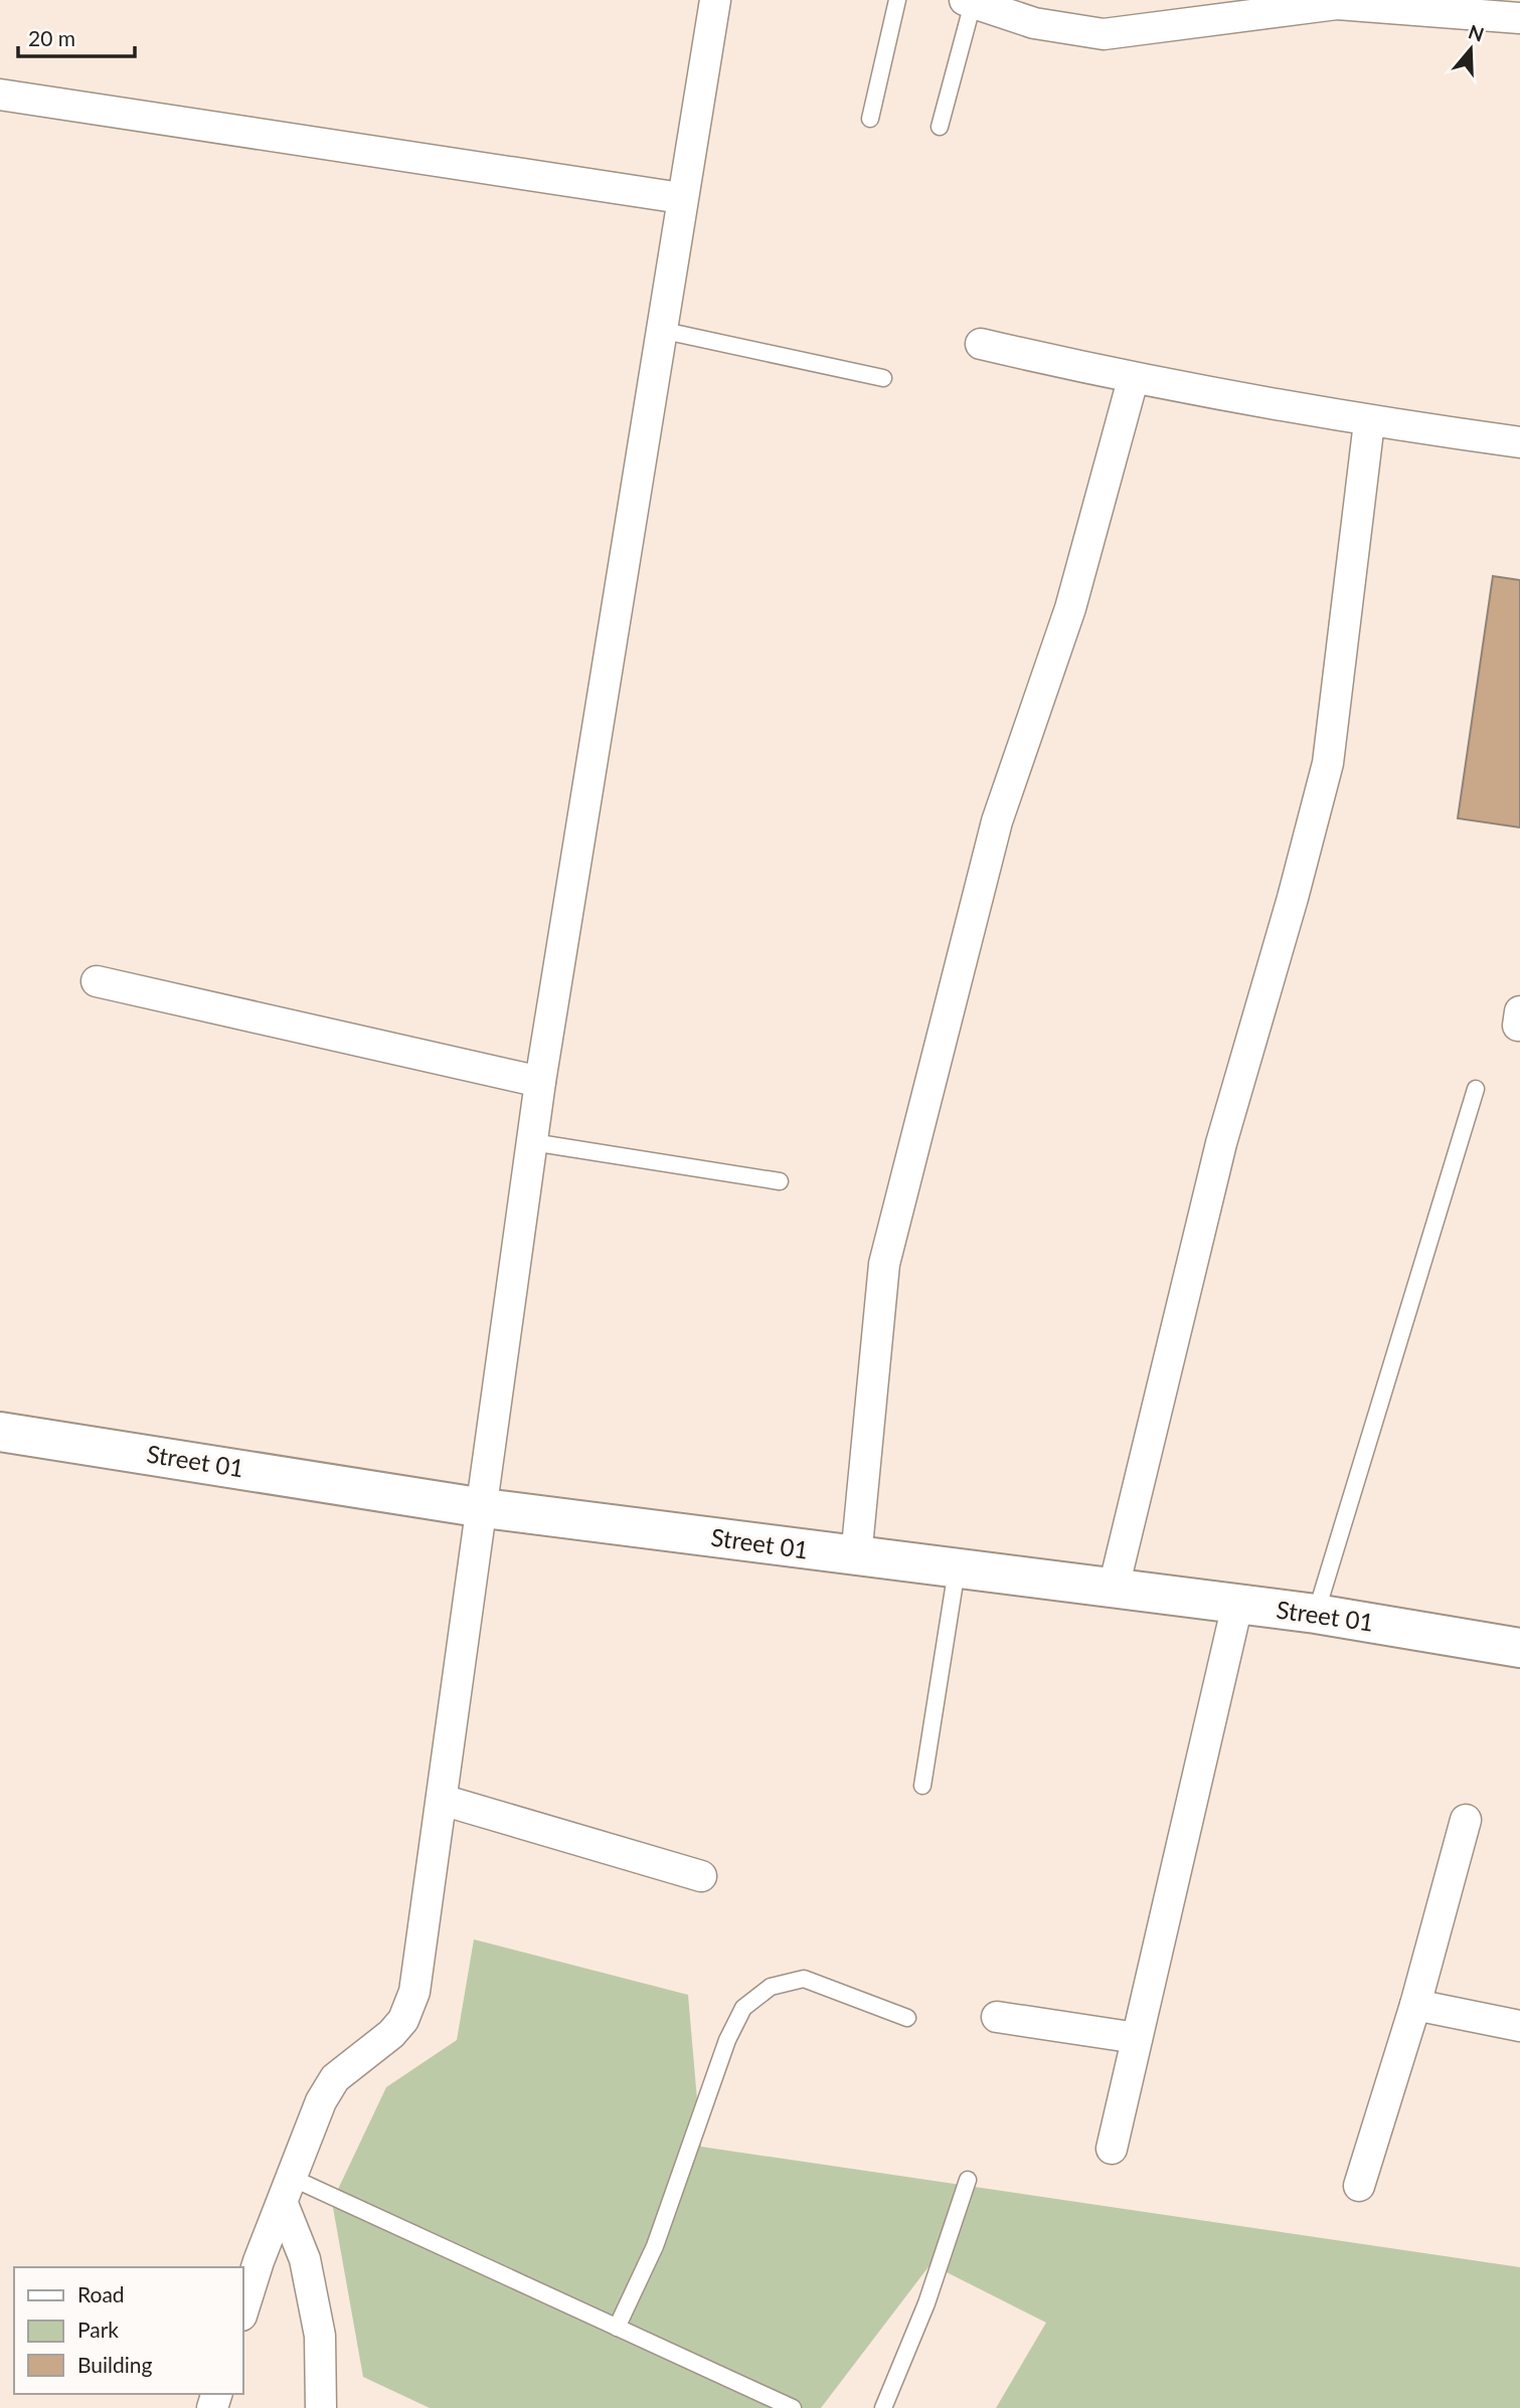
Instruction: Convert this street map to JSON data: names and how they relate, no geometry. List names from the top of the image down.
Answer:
{
  "streets": {
    "street": ["Street 01"]
  },
  "legend": ["Road", "Park", "Building"],
  "scale_bar": "20 m",
  "north": "top"
}
